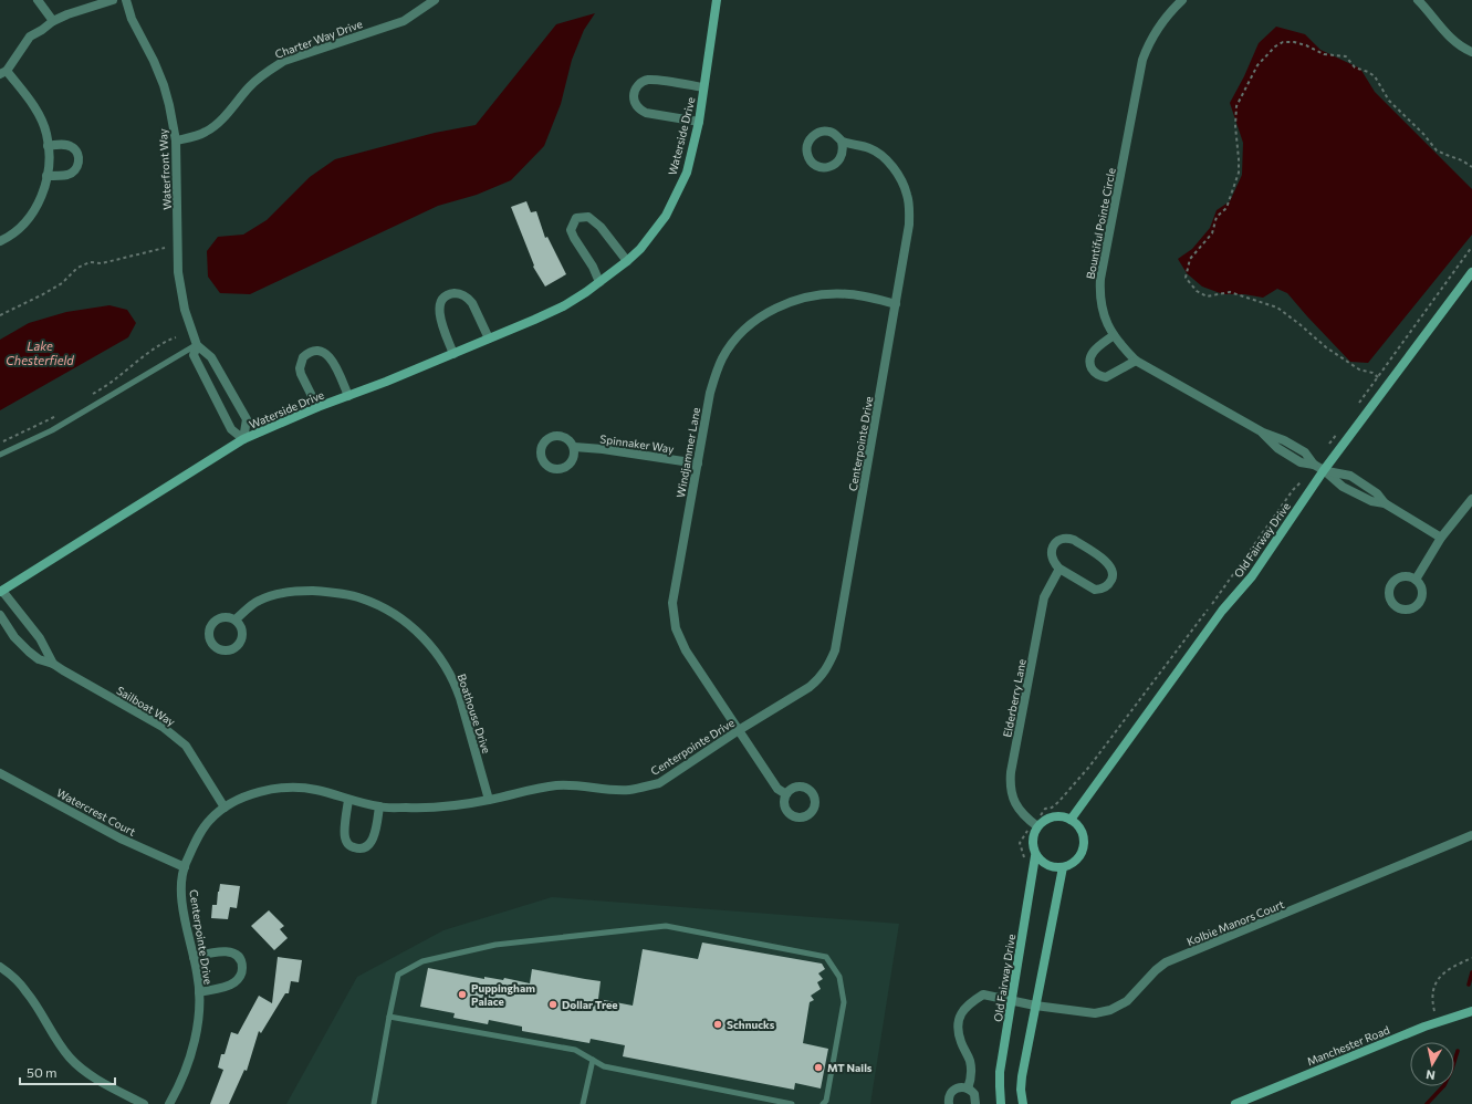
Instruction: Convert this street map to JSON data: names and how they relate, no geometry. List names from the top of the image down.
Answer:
{
  "streets": {
    "street": [
      "Charter Way Drive",
      "Waterside Drive",
      "Waterfront Way",
      "Bountiful Pointe Circle",
      "Spinnaker Way",
      "Centerpointe Drive",
      "Windjammer Lane",
      "Old Fairway Drive",
      "Elderberry Lane",
      "Sailboat Way",
      "Boathouse Drive",
      "Watercrest Court",
      "Kolbie Manors Court",
      "Manchester Road"
    ]
  },
  "crossings": [
    ["Charter Way Drive", "Waterfront Way"],
    ["Waterside Drive", "Waterfront Way"],
    ["Bountiful Pointe Circle", "Old Fairway Drive"],
    ["Spinnaker Way", "Windjammer Lane"],
    ["Centerpointe Drive", "Windjammer Lane"],
    ["Centerpointe Drive", "Sailboat Way"],
    ["Centerpointe Drive", "Boathouse Drive"],
    ["Centerpointe Drive", "Watercrest Court"],
    ["Old Fairway Drive", "Elderberry Lane"],
    ["Old Fairway Drive", "Kolbie Manors Court"]
  ],
  "water": ["Lake Chesterfield"],
  "places": [
    "Puppingham Palace",
    "Dollar Tree",
    "Schnucks",
    "MT Nails"
  ],
  "scale_bar": "50 m",
  "north": "bottom"
}
